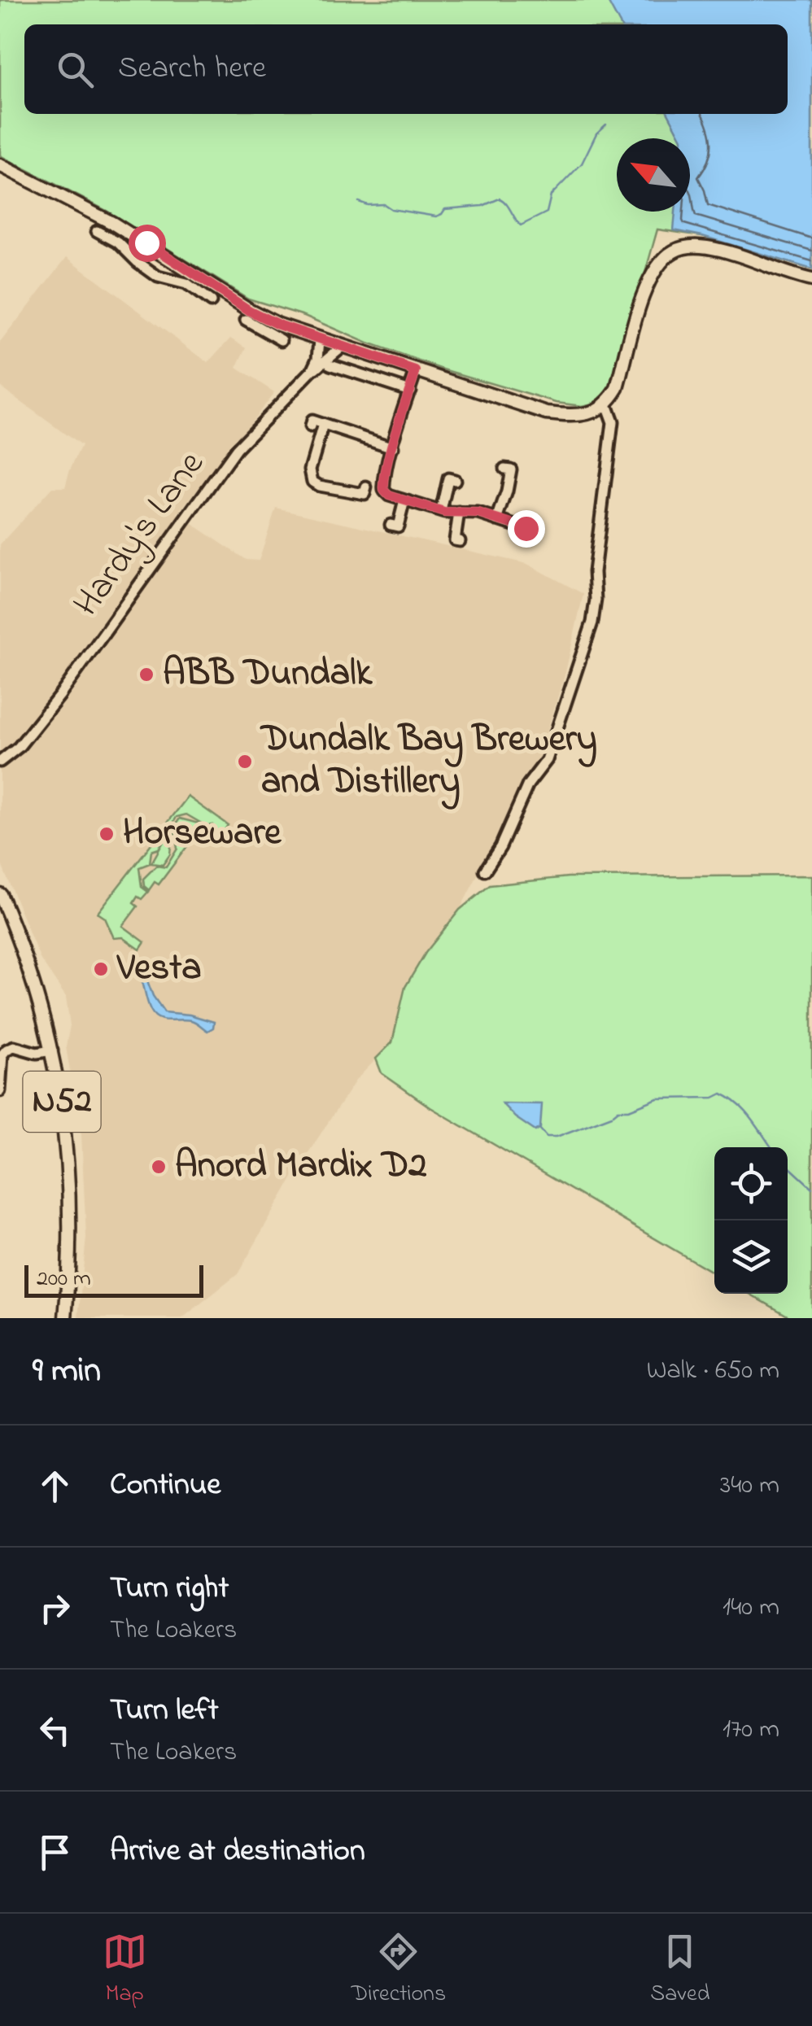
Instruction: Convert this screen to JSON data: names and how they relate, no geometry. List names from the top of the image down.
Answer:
{
  "streets": {
    "main road": ["N52"],
    "street": ["Hardy's Lane"]
  },
  "places": [
    "ABB Dundalk",
    "Dundalk Bay Brewery and Distillery",
    "Horseware",
    "Vesta",
    "Anord Mardix D2"
  ],
  "scale_bar": "200 m",
  "north": "top left",
  "page": {
    "search": "Search here",
    "scale": "200 m",
    "heading": ["9 min", "Walk · 650 m"],
    "list": [
      ["Continue", "340 m"],
      ["Turn right", "The Loakers", "140 m"],
      ["Turn left", "The Loakers", "170 m"],
      "Arrive at destination"
    ],
    "nav": ["Map", "Directions", "Saved"]
  }
}
